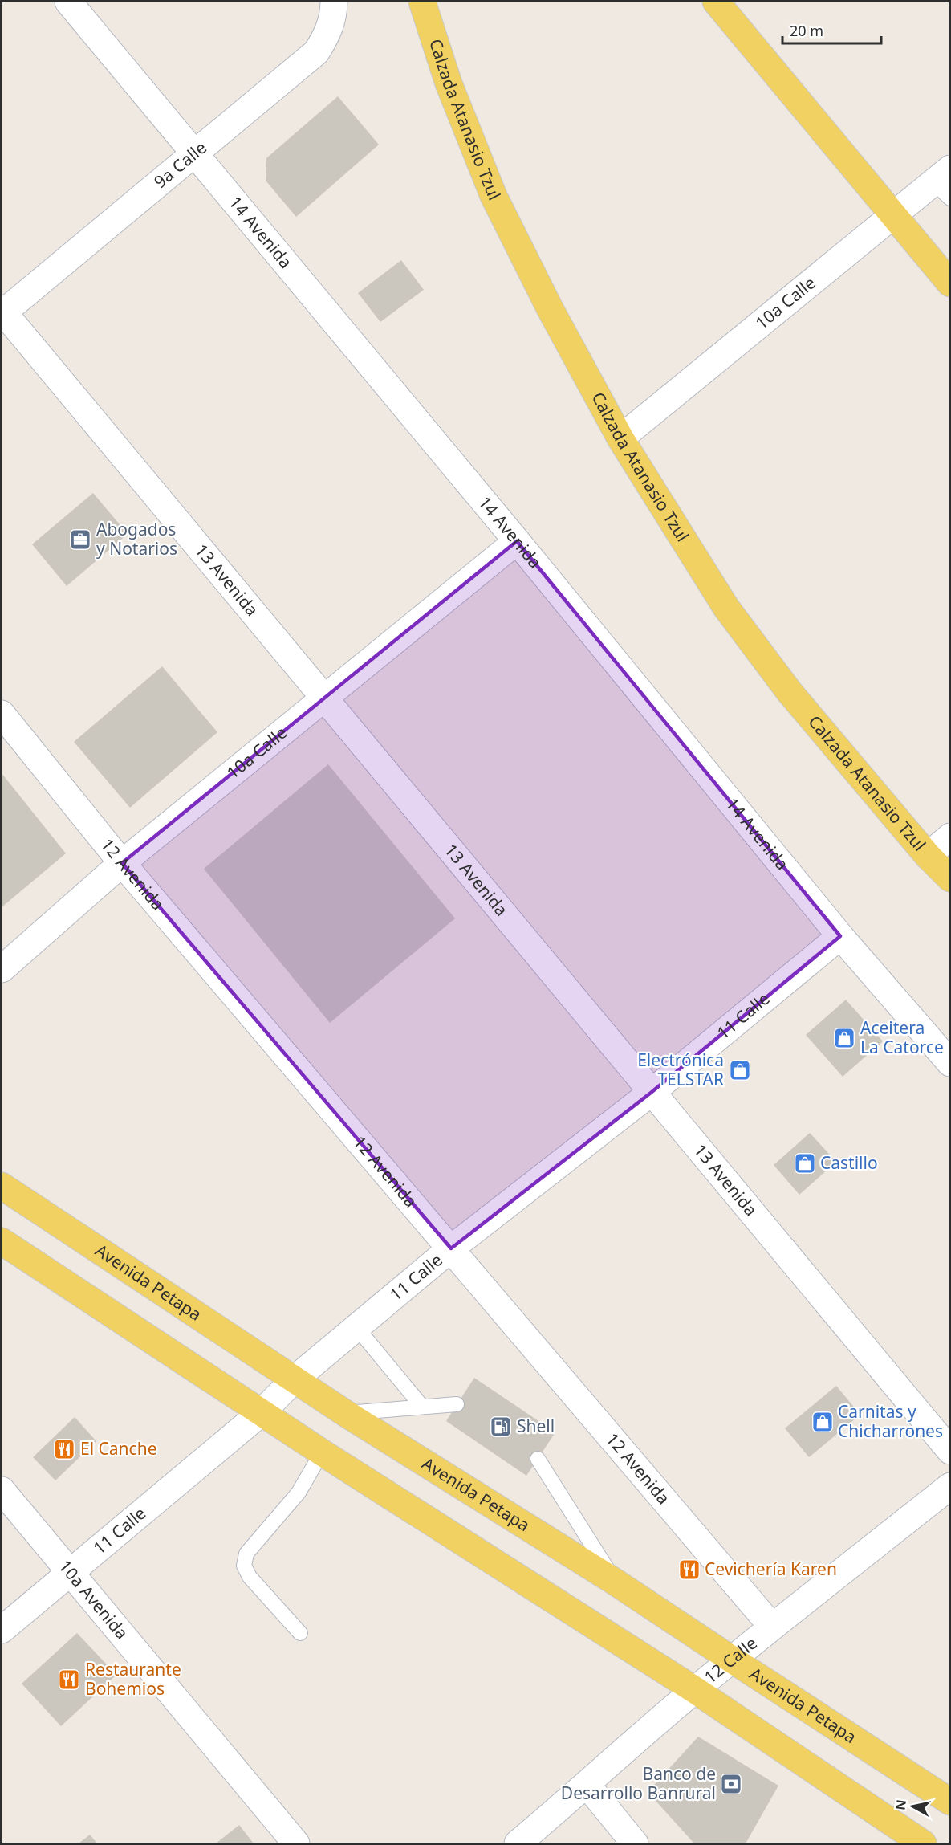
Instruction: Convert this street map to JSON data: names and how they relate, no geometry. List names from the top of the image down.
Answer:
{
  "streets": {
    "main road": ["Calzada Atanasio Tzul", "Avenida Petapa"],
    "street": [
      "9a Calle",
      "14 Avenida",
      "10a Calle",
      "13 Avenida",
      "12 Avenida",
      "11 Calle",
      "10a Avenida",
      "12 Calle"
    ]
  },
  "crossings": [
    ["Calzada Atanasio Tzul", "10a Calle"],
    ["9a Calle", "14 Avenida"],
    ["9a Calle", "13 Avenida"],
    ["14 Avenida", "10a Calle"],
    ["14 Avenida", "11 Calle"],
    ["10a Calle", "13 Avenida"],
    ["10a Calle", "12 Avenida"],
    ["13 Avenida", "11 Calle"],
    ["12 Avenida", "11 Calle"],
    ["12 Avenida", "12 Calle"],
    ["11 Calle", "Avenida Petapa"],
    ["11 Calle", "10a Avenida"],
    ["Avenida Petapa", "12 Calle"]
  ],
  "places": {
    "office": ["Abogados y Notarios"],
    "shop": [
      "Aceitera La Catorce",
      "Electrónica TELSTAR",
      "Castillo",
      "Carnitas y Chicharrones"
    ],
    "fuel station": ["Shell"],
    "restaurant": ["El Canche", "Cevichería Karen", "Restaurante Bohemios"],
    "bank": ["Banco de Desarrollo Banrural"]
  },
  "scale_bar": "20 m",
  "north": "left"
}
